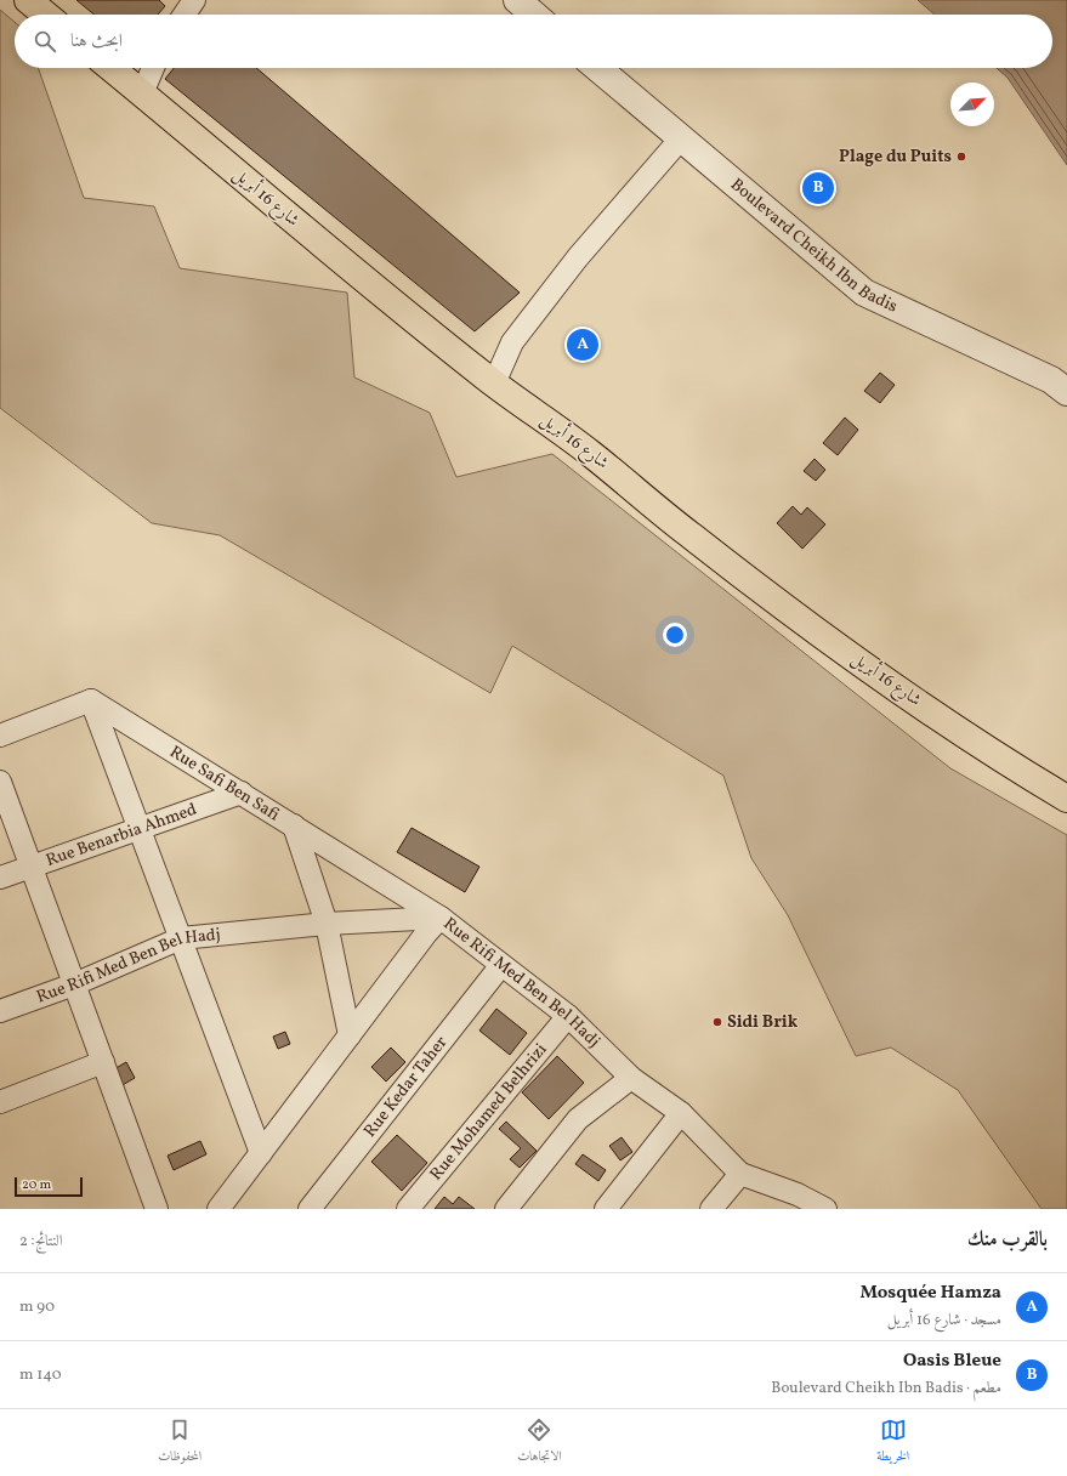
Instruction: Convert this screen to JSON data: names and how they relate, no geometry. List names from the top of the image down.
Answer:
{
  "streets": {
    "main road": ["شارع 16 أبريل"],
    "street": [
      "Boulevard Cheikh Ibn Badis",
      "Rue Safi Ben Safi",
      "Rue Benarbia Ahmed",
      "Rue Rifi Med Ben Bel Hadj",
      "Rue Kedar Taher",
      "Rue Mohamed Belhrizi"
    ]
  },
  "crossings": [
    ["Rue Safi Ben Safi", "Rue Benarbia Ahmed"],
    ["Rue Safi Ben Safi", "Rue Rifi Med Ben Bel Hadj"],
    ["Rue Rifi Med Ben Bel Hadj", "Rue Kedar Taher"],
    ["Rue Rifi Med Ben Bel Hadj", "Rue Mohamed Belhrizi"]
  ],
  "places": ["Plage du Puits", "Sidi Brik"],
  "scale_bar": "20 m",
  "north": "top right",
  "page": {
    "search": "ابحث هنا",
    "pins": ["B", "A"],
    "scale": "20 m",
    "heading": ["بالقرب منك", "النتائج: 2"],
    "list": [
      {
        "mark": "A",
        "name": "Mosquée Hamza",
        "note": "مسجد · شارع 16 أبريل",
        "value": "90 m"
      },
      {
        "mark": "B",
        "name": "Oasis Bleue",
        "note": "مطعم · Boulevard Cheikh Ibn Badis",
        "value": "140 m"
      }
    ],
    "nav": ["الخريطة", "الاتجاهات", "المحفوظات"]
  }
}
